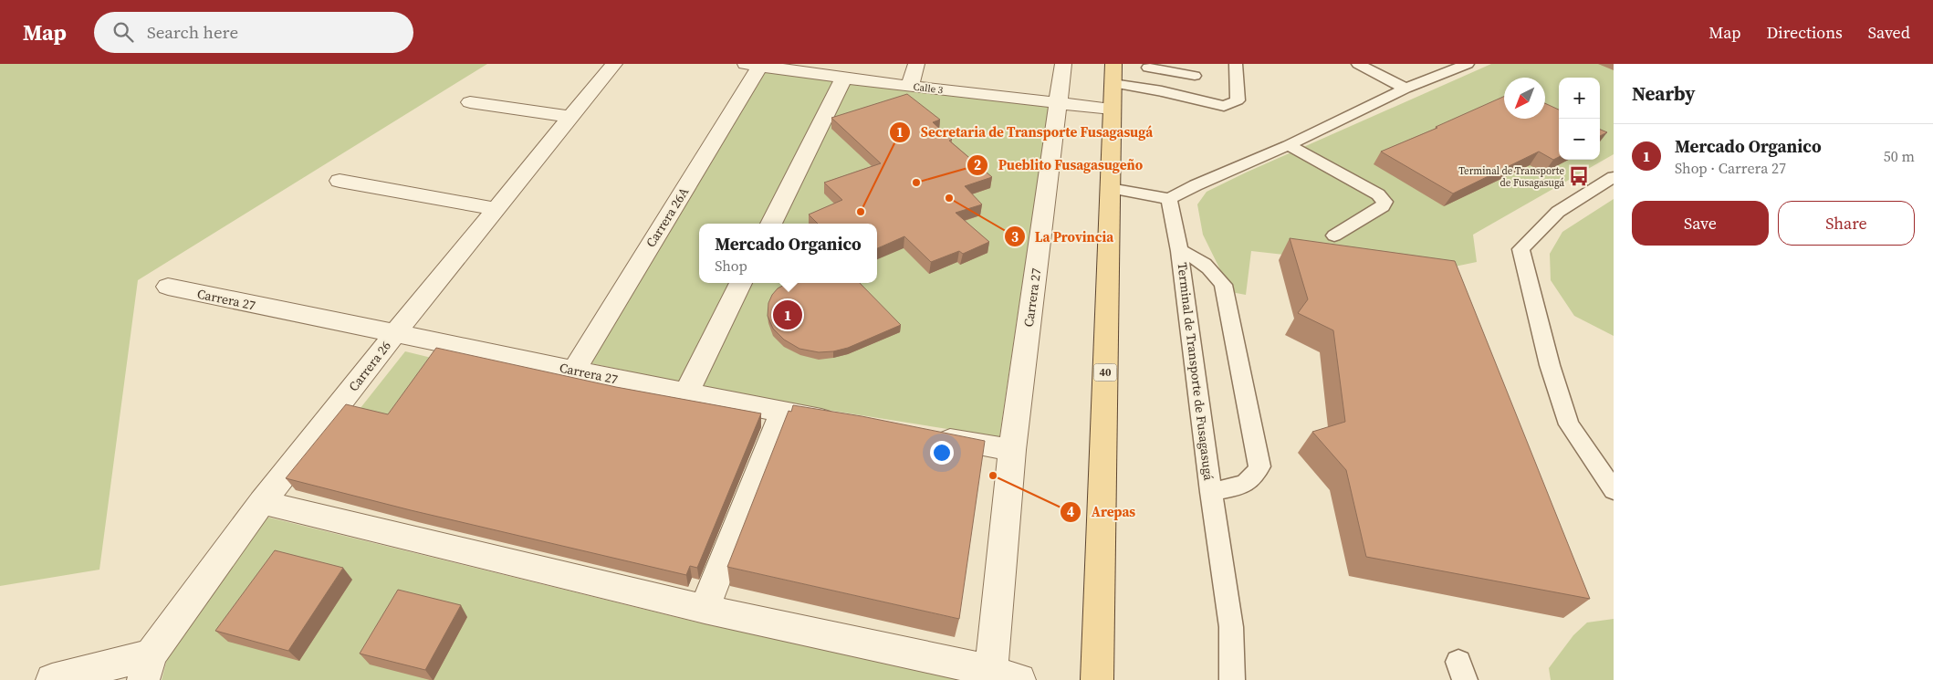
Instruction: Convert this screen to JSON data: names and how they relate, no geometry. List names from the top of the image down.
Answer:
{
  "streets": {
    "main road": ["40"],
    "street": [
      "Calle 3",
      "Carrera 26A",
      "Carrera 27",
      "Carrera 26"
    ],
    "lane": ["Terminal de Transporte de Fusagasugá"]
  },
  "crossings": [
    ["Calle 3", "Carrera 26A"],
    ["Calle 3", "Carrera 27"],
    ["Calle 3", "40"],
    ["Carrera 26A", "Carrera 27"],
    ["Carrera 27", "Carrera 26"]
  ],
  "places": {
    "bus stop": ["Terminal de Transporte de Fusagasugá"],
    "other": [
      "Pueblito Fusagasugeño",
      "La Provincia",
      "Secretaria de Transporte Fusagasugá",
      "Arepas"
    ]
  },
  "north": "bottom left",
  "page": {
    "header": "Map",
    "search": "Search here",
    "nav": ["Map", "Directions", "Saved"],
    "heading": "Nearby",
    "map_buttons": ["+", "−"],
    "list": [
      {
        "mark": "1",
        "name": "Mercado Organico",
        "note": "Shop · Carrera 27",
        "value": "50 m"
      }
    ],
    "buttons": ["Save", "Share"],
    "popup": ["Mercado Organico", "Shop"],
    "pins": "1"
  }
}
